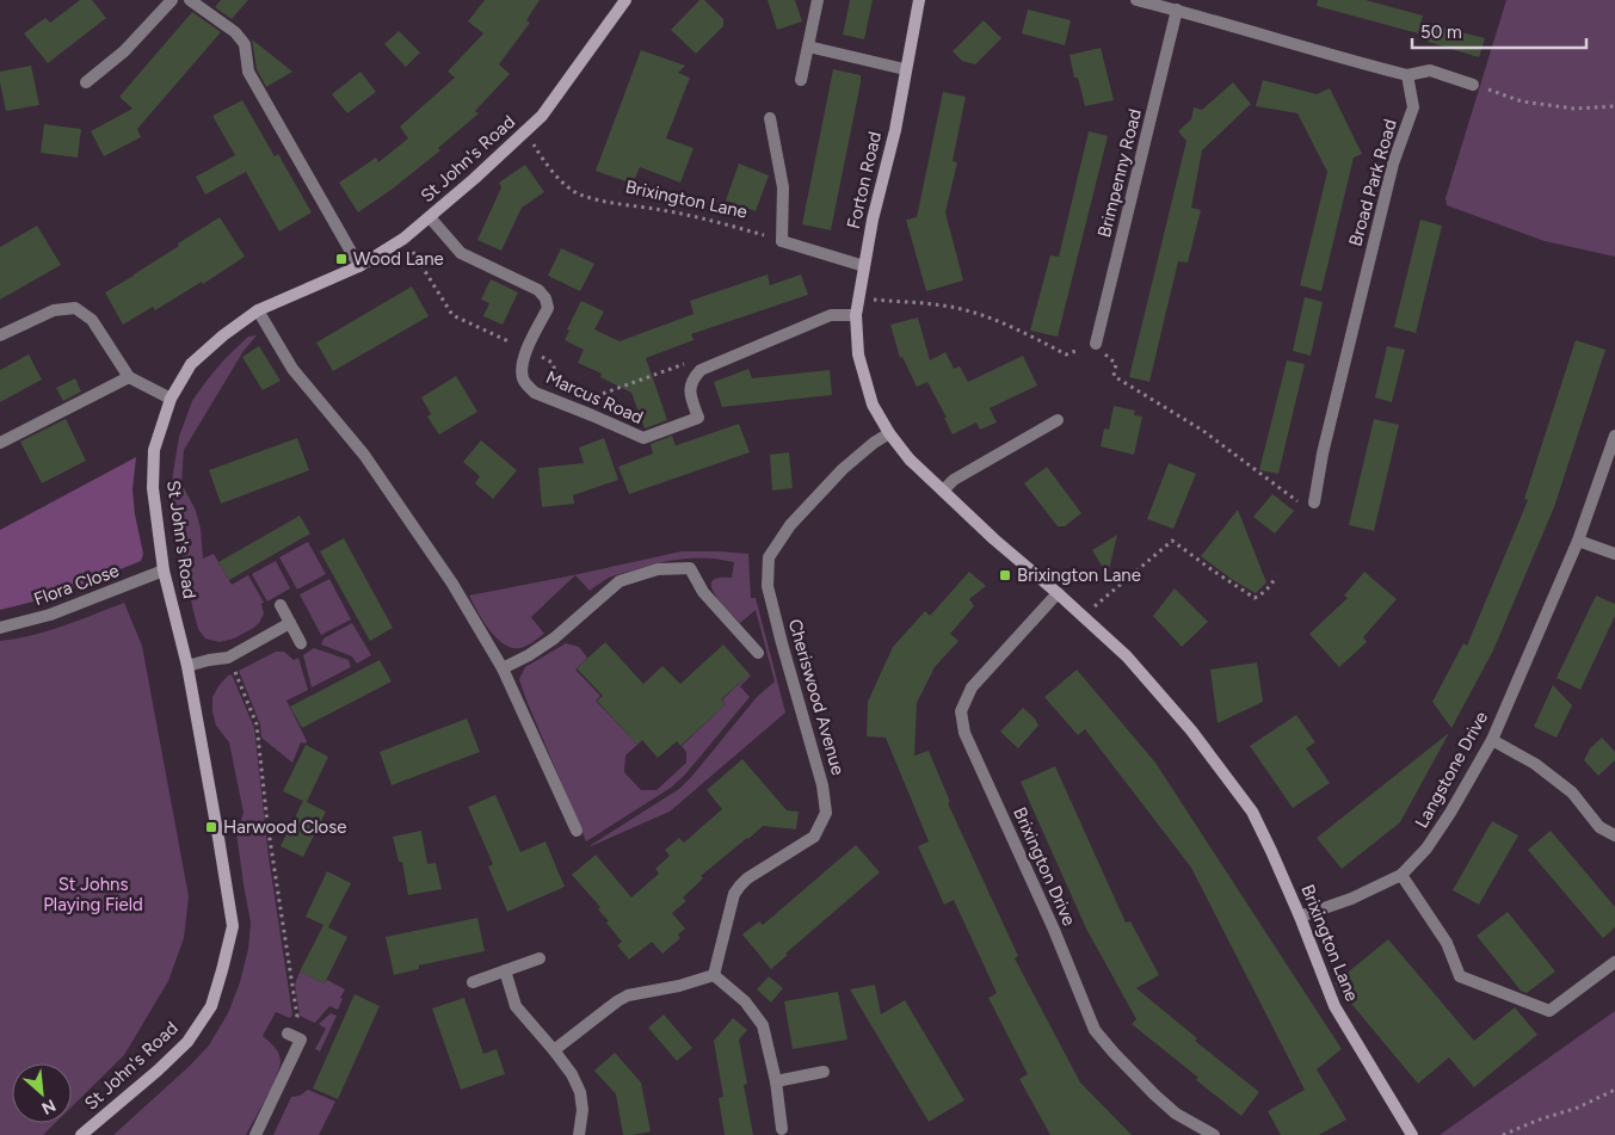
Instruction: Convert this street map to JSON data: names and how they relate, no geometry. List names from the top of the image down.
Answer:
{
  "streets": {
    "street": [
      "St John's Road",
      "Brimpenny Road",
      "Forton Road",
      "Broad Park Road",
      "Brixington Lane",
      "Marcus Road",
      "Flora Close",
      "Cheriswood Avenue",
      "Langstone Drive",
      "Brixington Drive"
    ]
  },
  "crossings": [
    ["St John's Road", "Brixington Lane"],
    ["St John's Road", "Marcus Road"],
    ["St John's Road", "Flora Close"],
    ["Forton Road", "Brixington Lane"],
    ["Forton Road", "Marcus Road"],
    ["Brixington Lane", "Cheriswood Avenue"],
    ["Brixington Lane", "Langstone Drive"],
    ["Brixington Lane", "Brixington Drive"]
  ],
  "parks": ["St Johns Playing Field"],
  "places": {
    "transit": ["Wood Lane", "Brixington Lane", "Harwood Close"]
  },
  "scale_bar": "50 m",
  "north": "bottom right"
}
